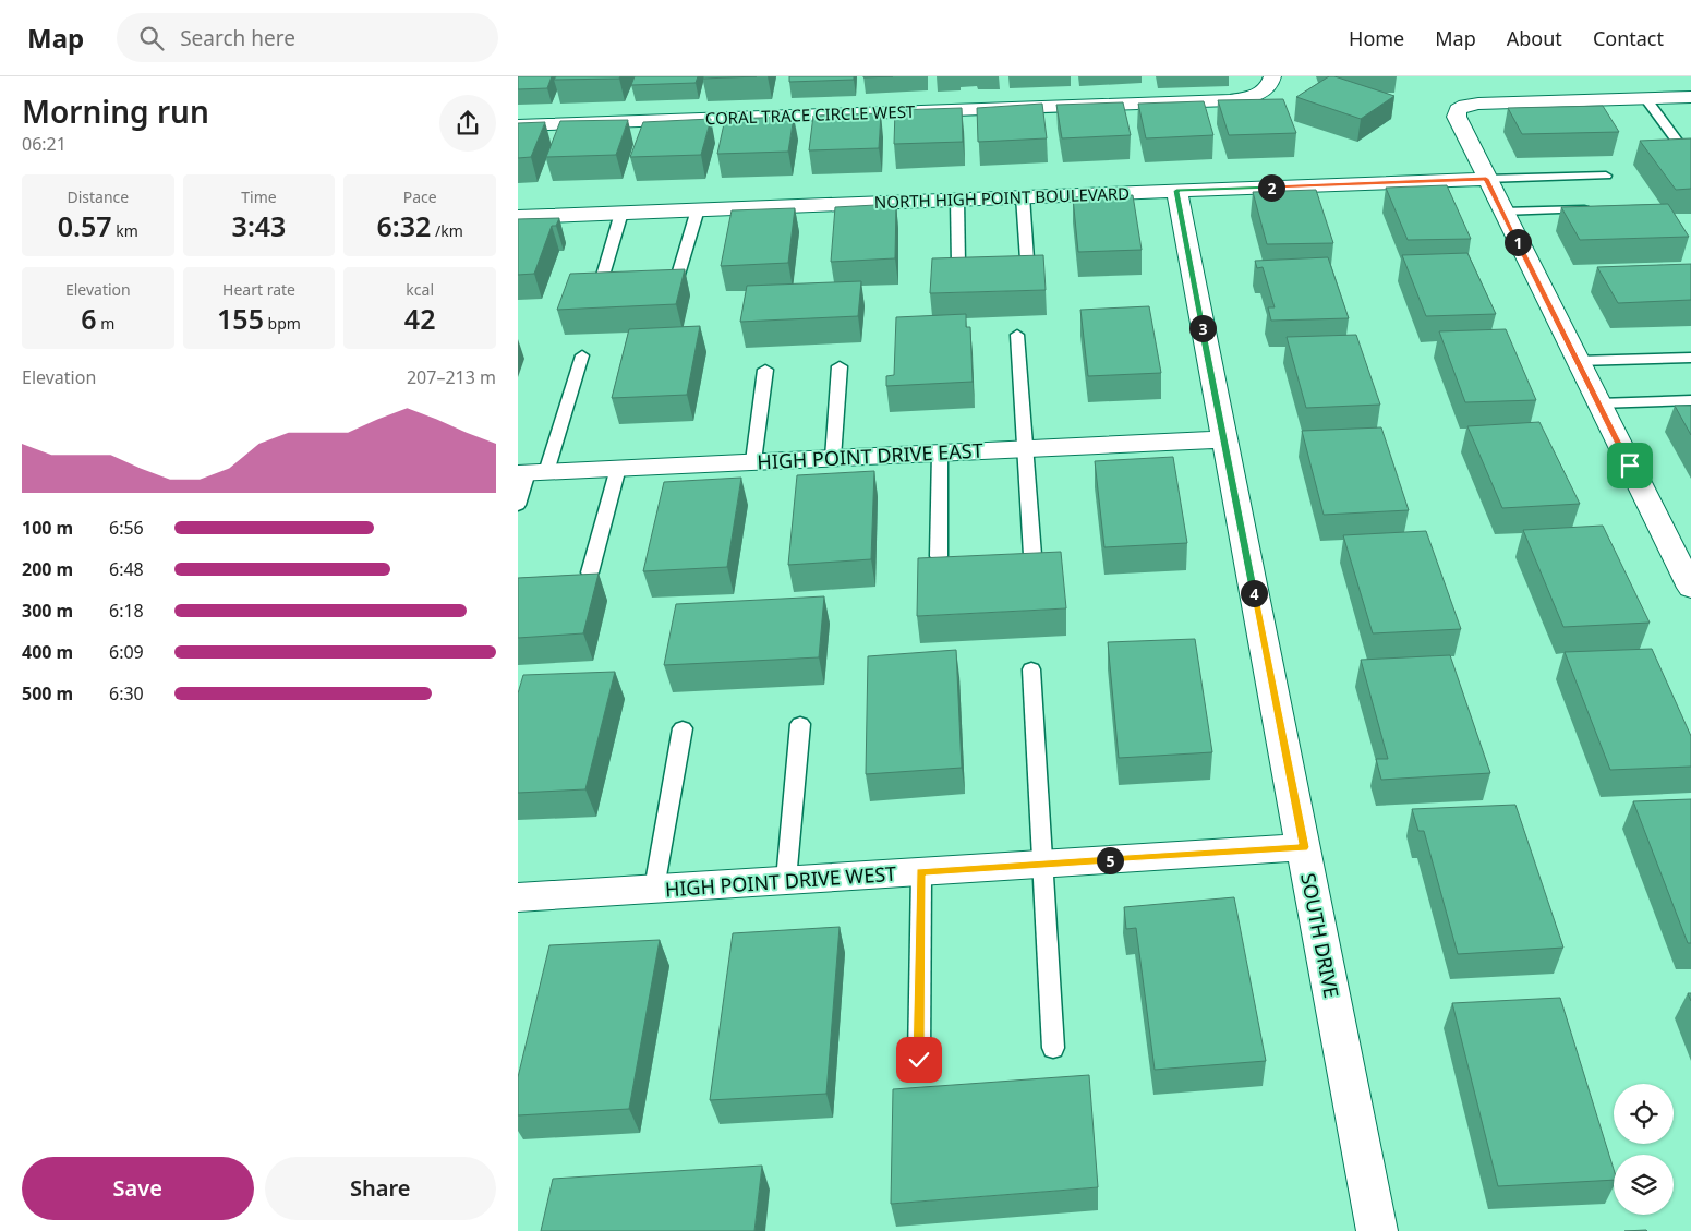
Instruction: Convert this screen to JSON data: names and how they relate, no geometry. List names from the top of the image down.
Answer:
{
  "streets": {
    "street": [
      "CORAL TRACE CIRCLE WEST",
      "NORTH HIGH POINT BOULEVARD",
      "HIGH POINT DRIVE EAST",
      "HIGH POINT DRIVE WEST",
      "SOUTH DRIVE"
    ]
  },
  "crossings": [
    ["NORTH HIGH POINT BOULEVARD", "SOUTH DRIVE"],
    ["HIGH POINT DRIVE EAST", "SOUTH DRIVE"],
    ["HIGH POINT DRIVE WEST", "SOUTH DRIVE"]
  ],
  "page": {
    "header": "Map",
    "search": "Search here",
    "nav": [
      "Home",
      "Map",
      "About",
      "Contact"
    ],
    "heading": ["Morning run", "06:21"],
    "stats": [
      ["Distance", "0.57 km"],
      ["Time", "3:43"],
      ["Pace", "6:32 /km"],
      ["Elevation", "6 m"],
      ["Heart rate", "155 bpm"],
      ["kcal", "42"]
    ],
    "pins": [
      "2",
      "1",
      "3",
      "4",
      "5"
    ],
    "chart": ["Elevation", "207–213 m"],
    "list": [
      {
        "name": "100 m",
        "note": "6:56"
      },
      {
        "name": "200 m",
        "note": "6:48"
      },
      {
        "name": "300 m",
        "note": "6:18"
      },
      {
        "name": "400 m",
        "note": "6:09"
      },
      {
        "name": "500 m",
        "note": "6:30"
      }
    ],
    "buttons": ["Save", "Share"]
  }
}
